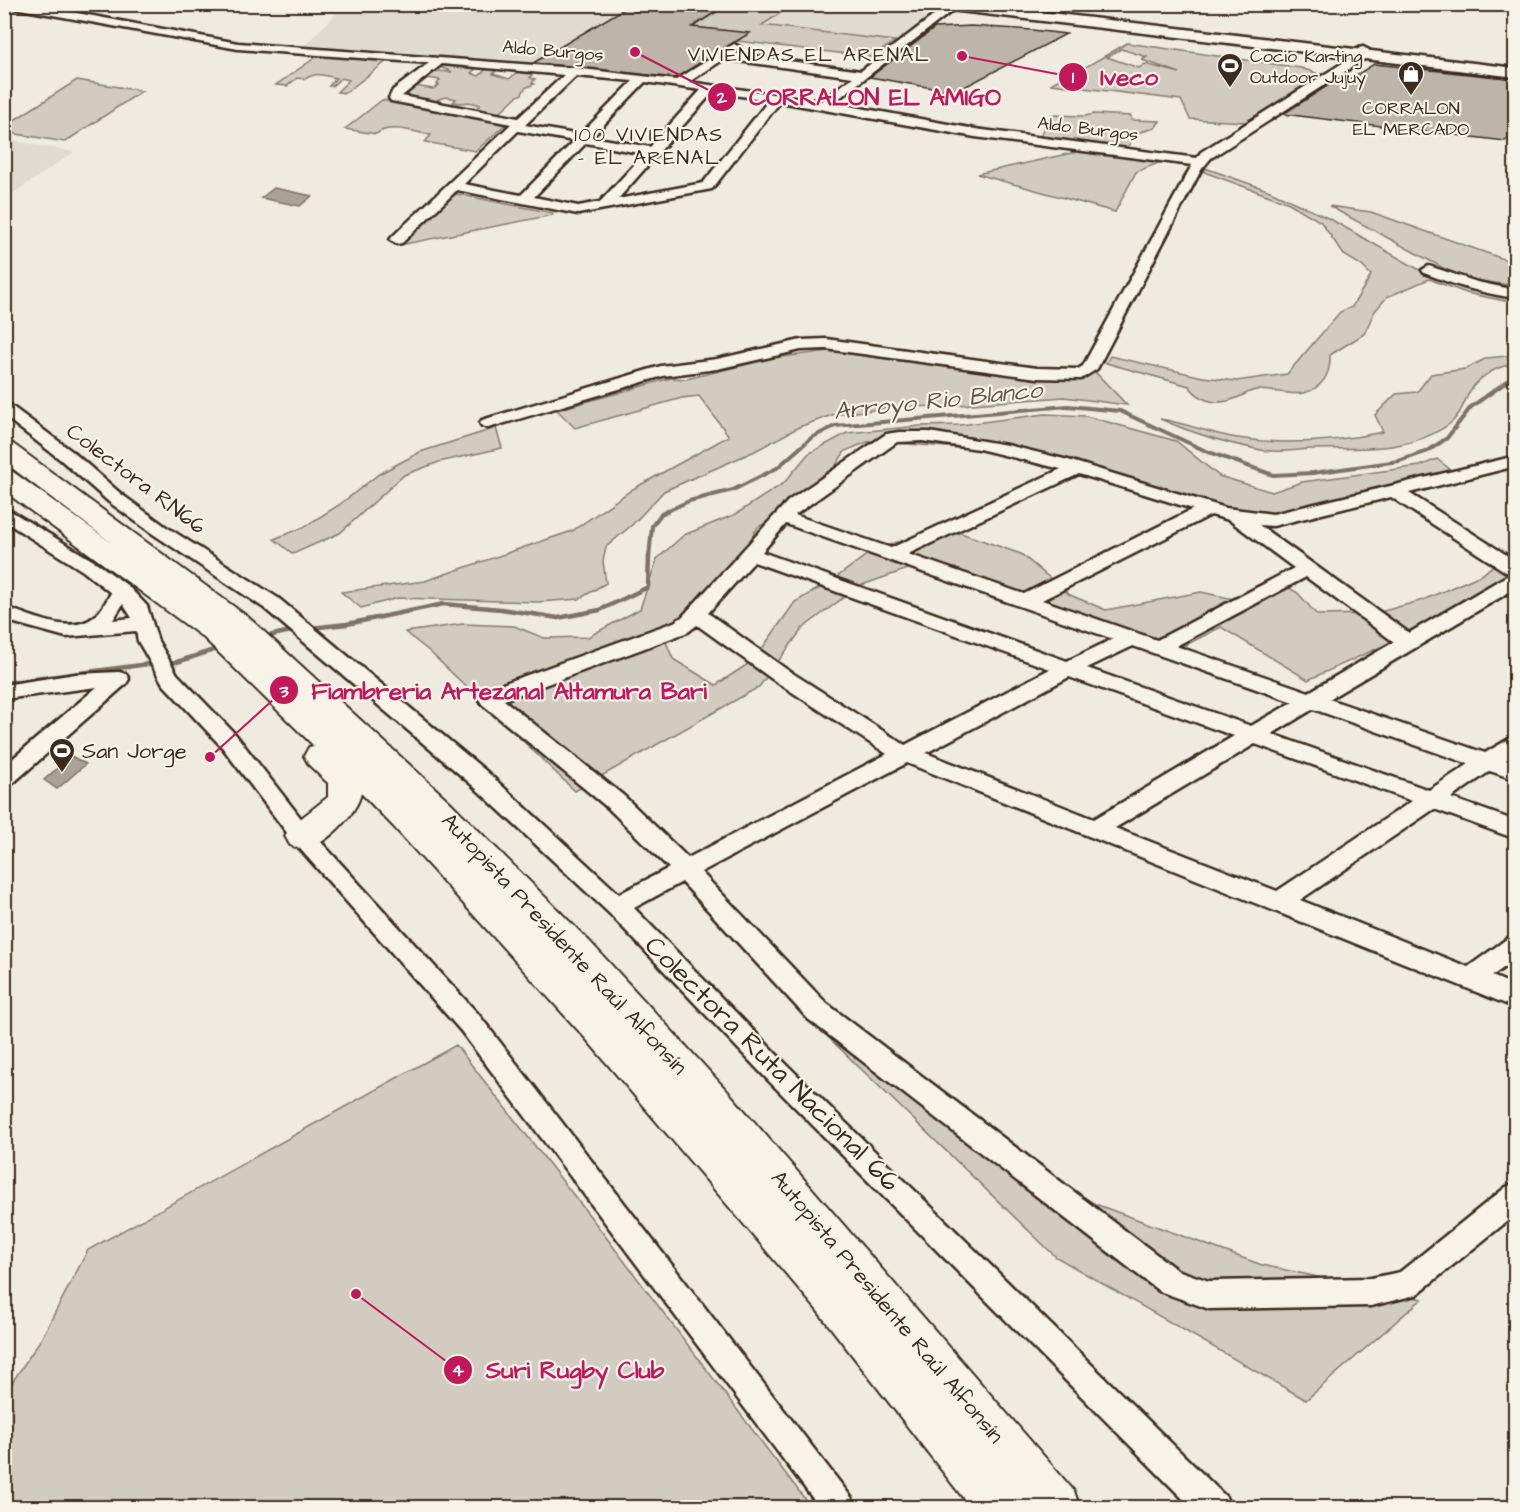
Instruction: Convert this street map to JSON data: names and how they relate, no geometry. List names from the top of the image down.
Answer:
{
  "streets": {
    "highway": ["Autopista Presidente Raúl Alfonsín"],
    "street": ["Aldo Burgos", "Colectora RN66", "Colectora Ruta Nacional 66"]
  },
  "crossings": [
    ["Colectora RN66", "Colectora Ruta Nacional 66"]
  ],
  "districts": ["VIVIENDAS EL ARENAL", "100 VIVIENDAS - EL ARENAL"],
  "water": ["Arroyo Rio Blanco"],
  "places": {
    "other": [
      "CORRALON EL AMIGO",
      "Iveco",
      "Fiambreria Artezanal Altamura Bari",
      "Suri Rugby Club"
    ],
    "sports": ["Cocio Karting Outdoor Jujuy", "San Jorge"],
    "shop": ["CORRALON EL MERCADO"]
  }
}
